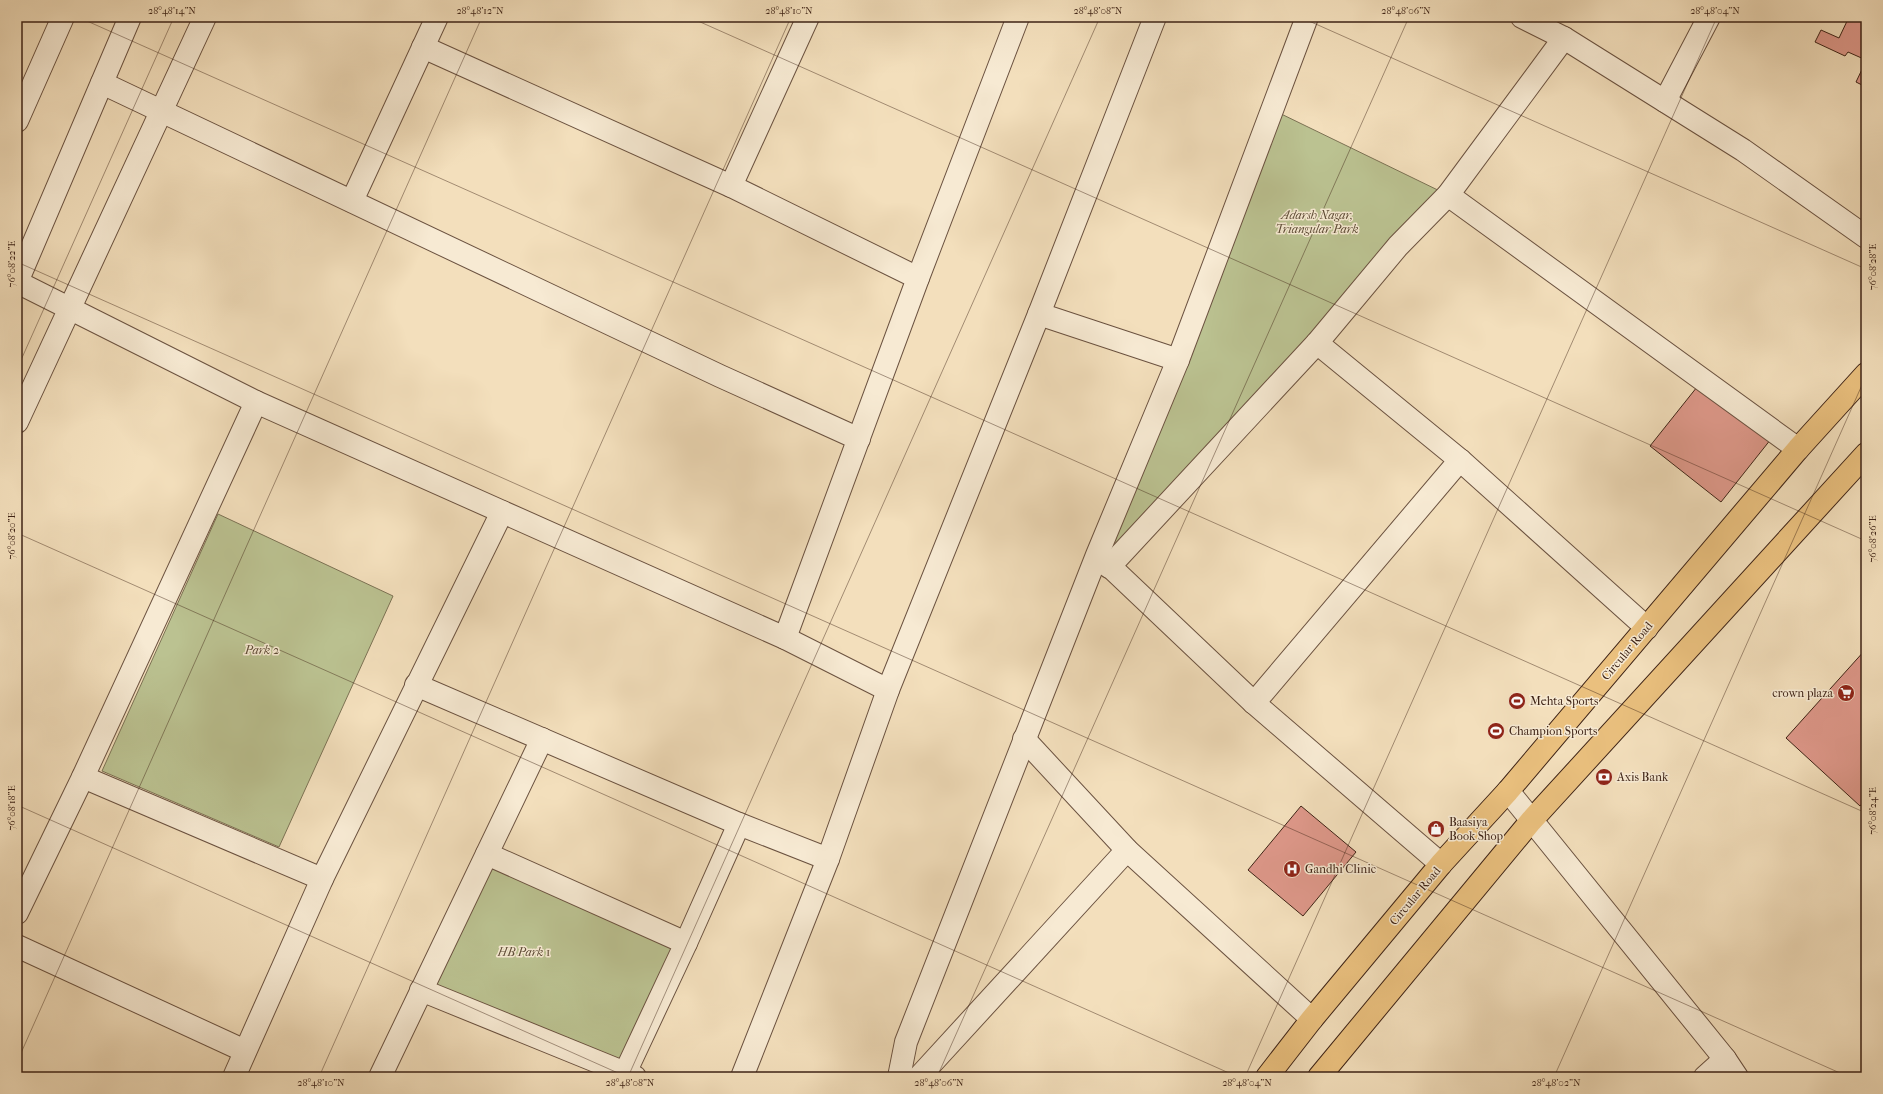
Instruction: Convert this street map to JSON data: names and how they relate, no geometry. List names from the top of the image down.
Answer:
{
  "streets": {
    "main road": ["Circular Road"]
  },
  "parks": ["Adarsh Nagar, Triangular Park", "Park 2", "HB Park 1"],
  "places": {
    "supermarket": ["crown plaza"],
    "sports": ["Mehta Sports", "Champion Sports"],
    "bank": ["Axis Bank"],
    "shop": ["Baasiya Book Shop"],
    "hospital": ["Gandhi Clinic"]
  },
  "coordinates": [
    "28°48'14\"N",
    "28°48'12\"N",
    "28°48'10\"N",
    "28°48'08\"N",
    "28°48'06\"N",
    "28°48'04\"N",
    "76°08'22\"E",
    "76°08'28\"E",
    "76°08'20\"E",
    "76°08'26\"E",
    "76°08'18\"E",
    "76°08'24\"E",
    "28°48'02\"N"
  ]
}
